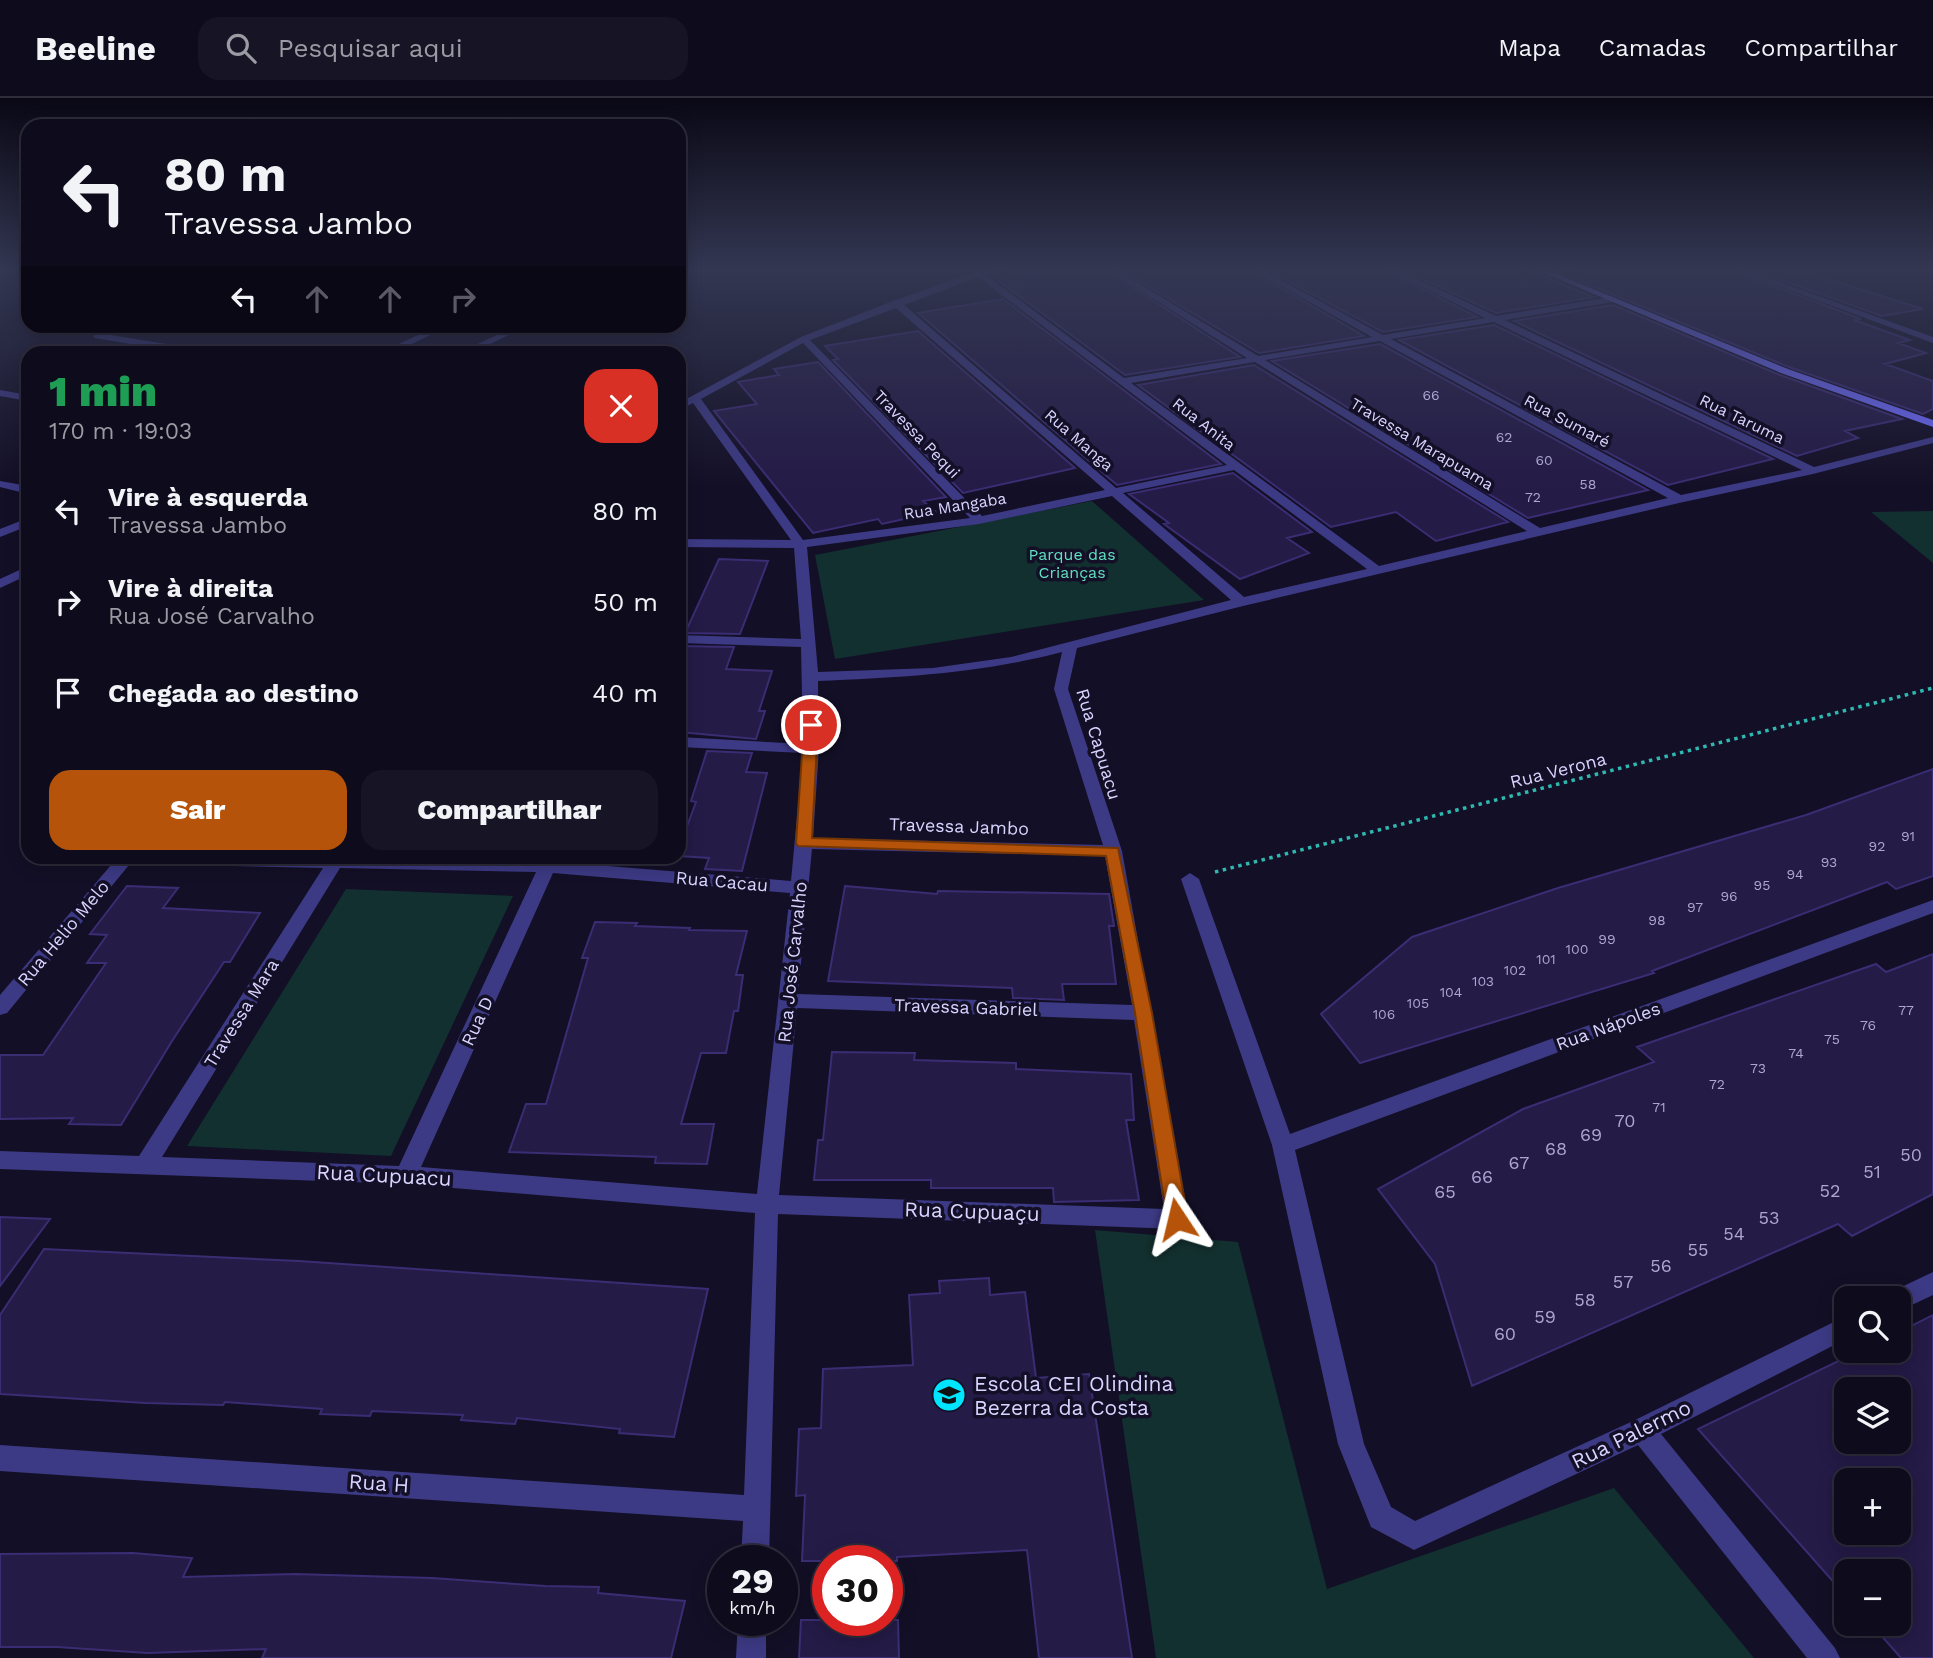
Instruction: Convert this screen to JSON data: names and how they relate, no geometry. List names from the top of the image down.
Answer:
{
  "streets": {
    "street": [
      "Rua Taruma",
      "Rua Sumaré",
      "Rua Anita",
      "Travessa Pequi",
      "Rua Manga",
      "Travessa Marapuama",
      "Rua Mangaba",
      "Rua Capuacu",
      "Travessa Jambo",
      "Rua Cacau",
      "Rua Helio Melo",
      "Rua José Carvalho",
      "Travessa Gabriel",
      "Travessa Mara",
      "Rua D",
      "Rua Nápoles",
      "Rua Cupuacu",
      "Rua Cupuaçu",
      "Rua Palermo",
      "Rua H"
    ],
    "path": ["Rua Verona"]
  },
  "crossings": [
    ["Rua Anita", "Rua Mangaba"],
    ["Travessa Pequi", "Rua Mangaba"],
    ["Rua Manga", "Rua Mangaba"],
    ["Rua Mangaba", "Rua José Carvalho"],
    ["Rua Capuacu", "Travessa Jambo"],
    ["Rua Capuacu", "Travessa Gabriel"],
    ["Rua Capuacu", "Rua Cupuaçu"],
    ["Travessa Jambo", "Rua José Carvalho"],
    ["Rua Cacau", "Rua José Carvalho"],
    ["Rua Cacau", "Rua D"],
    ["Rua José Carvalho", "Travessa Gabriel"],
    ["Rua José Carvalho", "Rua Cupuacu"],
    ["Rua José Carvalho", "Rua Cupuaçu"],
    ["Rua José Carvalho", "Rua H"],
    ["Travessa Mara", "Rua Cupuacu"],
    ["Rua D", "Rua Cupuacu"],
    ["Rua Nápoles", "Rua Palermo"],
    ["Rua Cupuacu", "Rua Cupuaçu"]
  ],
  "parks": ["Parque das Crianças"],
  "places": {
    "school or university": ["Escola CEI Olindina Bezerra da Costa"]
  },
  "house_numbers": [
    "66",
    "62",
    "60",
    "58",
    "72",
    "91",
    "92",
    "93",
    "94",
    "95",
    "96",
    "97",
    "98",
    "99",
    "100",
    "101",
    "102",
    "103",
    "104",
    "105",
    "77",
    "106",
    "76",
    "75",
    "74",
    "73",
    "72",
    "71",
    "70",
    "69",
    "68",
    "50",
    "67",
    "51",
    "66",
    "52",
    "65",
    "53",
    "54",
    "55",
    "56",
    "57",
    "58",
    "59",
    "60"
  ],
  "page": {
    "header": "Beeline",
    "search": "Pesquisar aqui",
    "nav": ["Mapa", "Camadas", "Compartilhar"],
    "turn": ["80 m", "Travessa Jambo"],
    "heading": ["1 min", "170 m · 19:03"],
    "list": [
      {
        "name": "Vire à esquerda",
        "note": "Travessa Jambo",
        "value": "80 m"
      },
      {
        "name": "Vire à direita",
        "note": "Rua José Carvalho",
        "value": "50 m"
      },
      {
        "name": "Chegada ao destino",
        "value": "40 m"
      }
    ],
    "buttons": ["Sair", "Compartilhar"],
    "map_buttons": ["+", "−"],
    "speed": "29 km/h",
    "limit": "30"
  }
}
